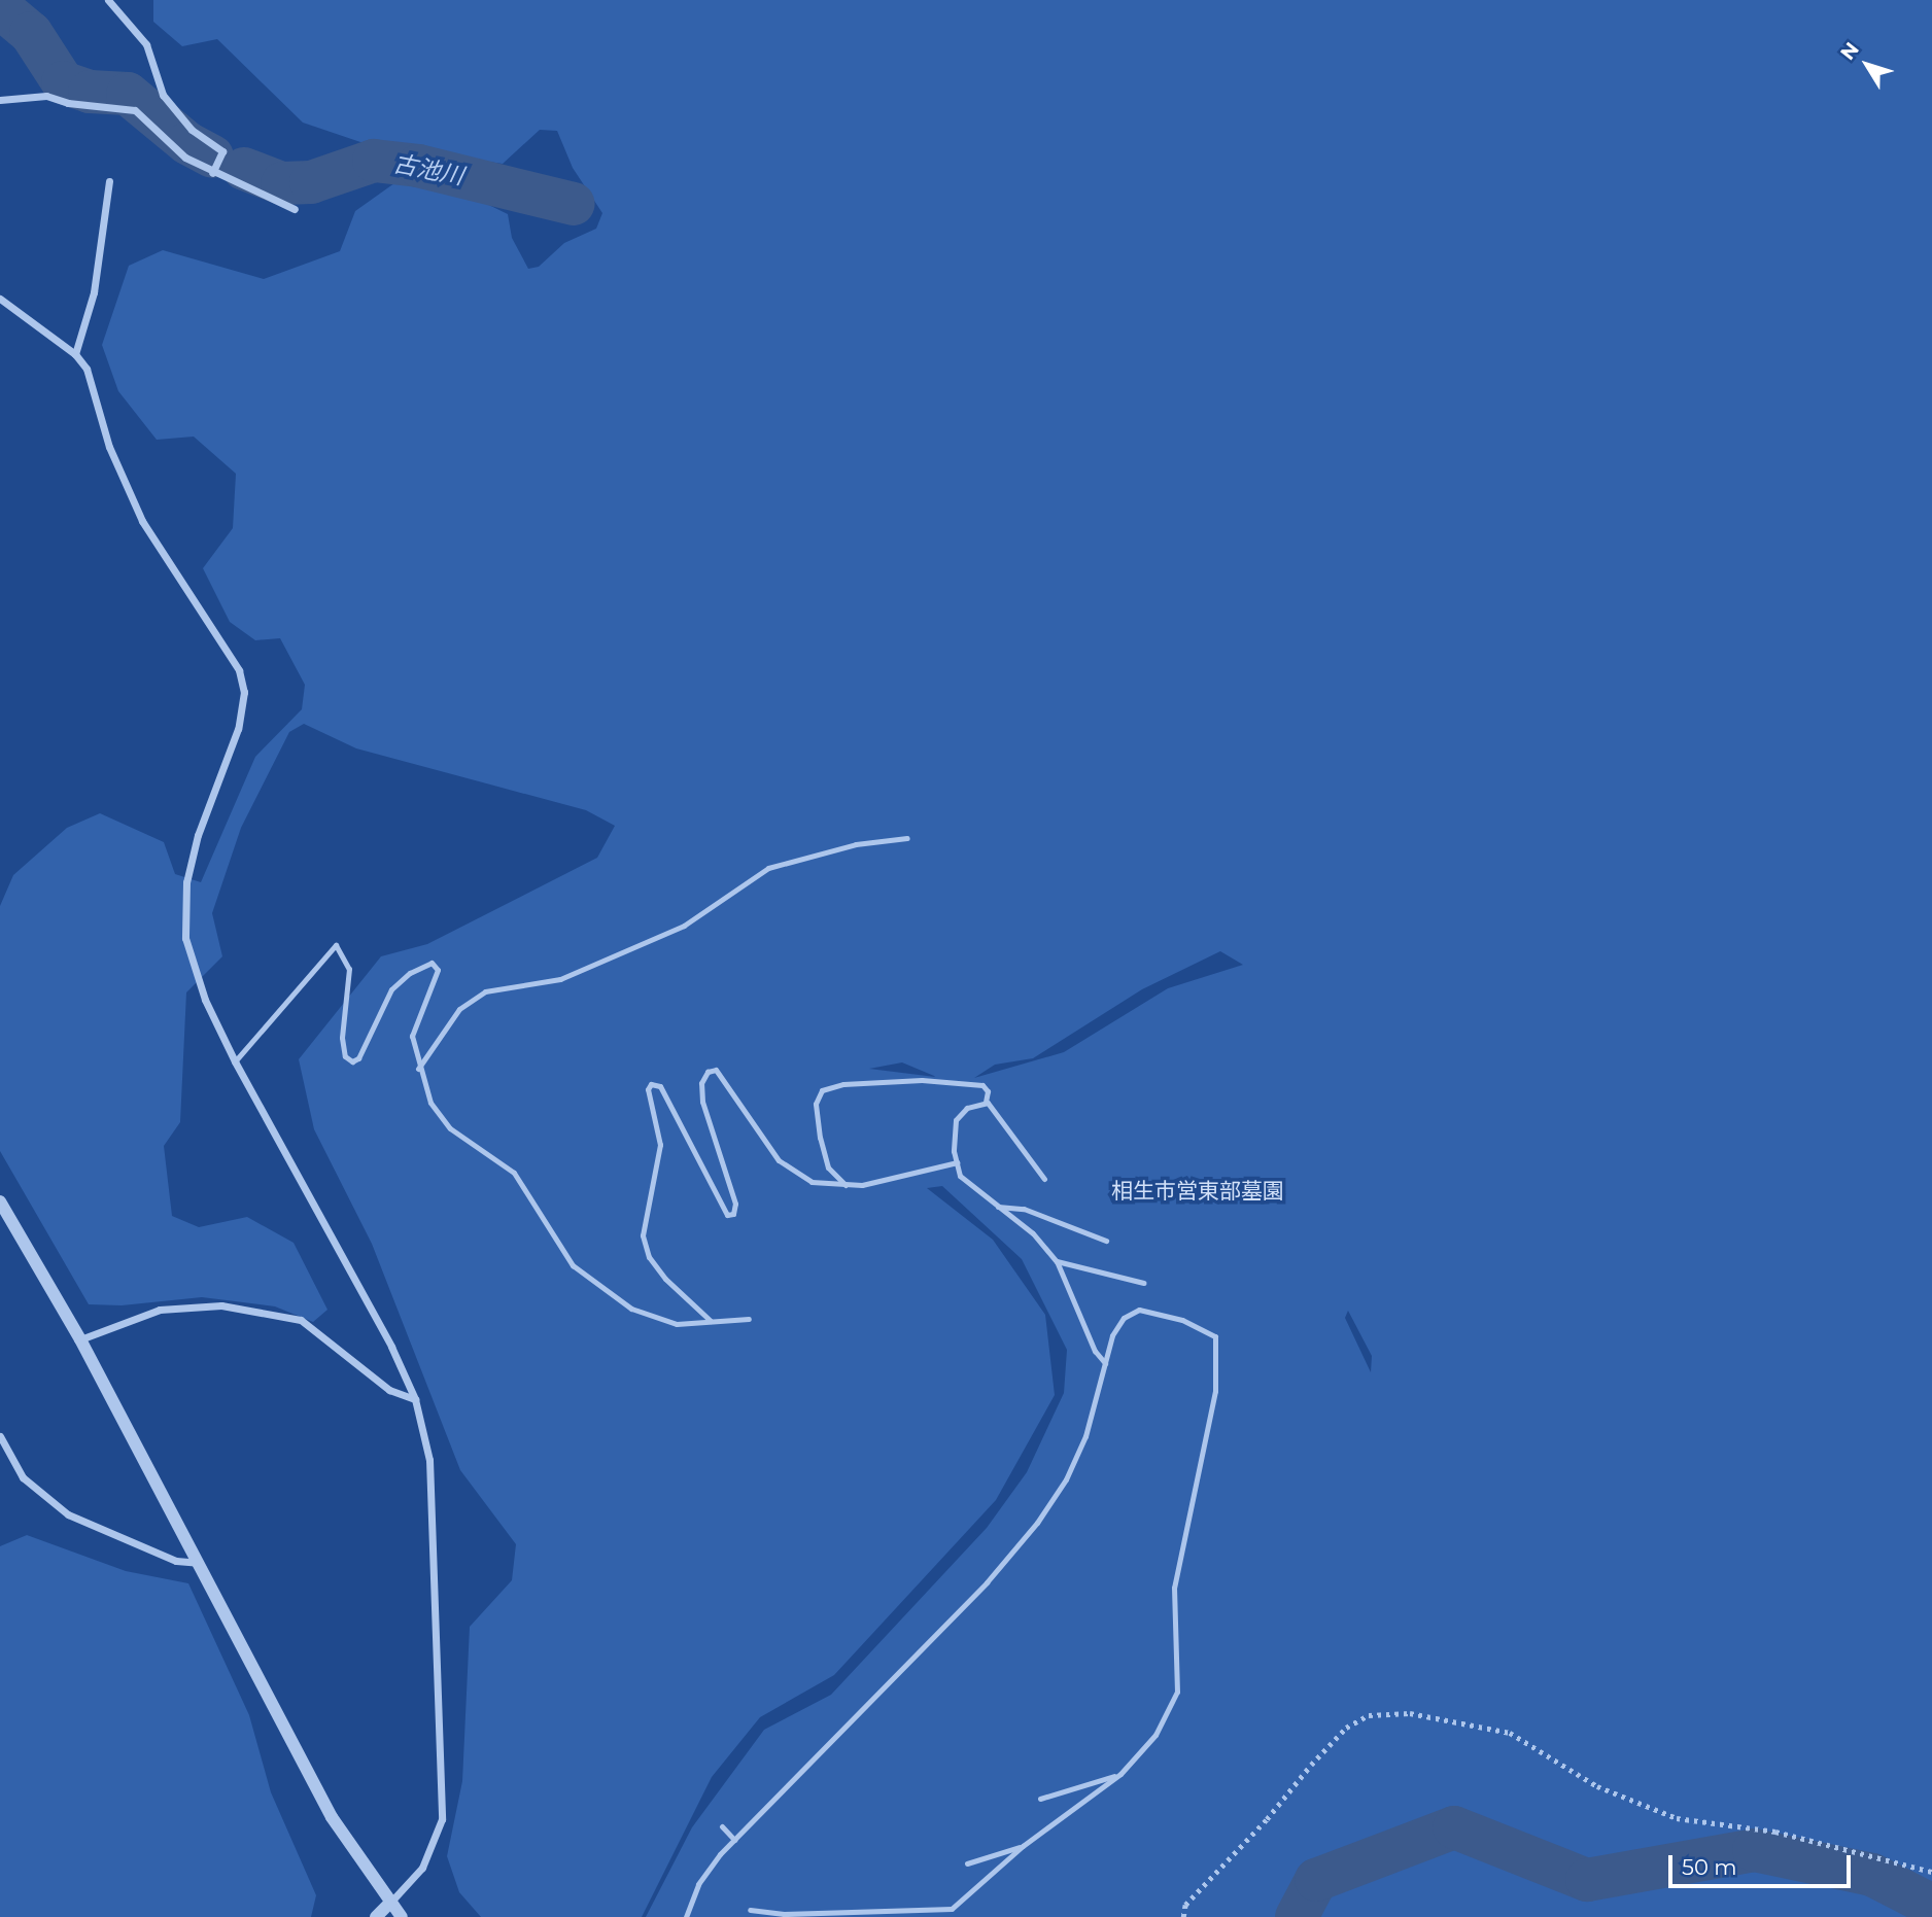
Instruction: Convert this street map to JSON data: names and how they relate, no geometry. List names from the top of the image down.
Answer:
{
  "water": ["古池川"],
  "parks": ["相生市営東部墓園"],
  "scale_bar": "50 m",
  "north": "top left"
}
